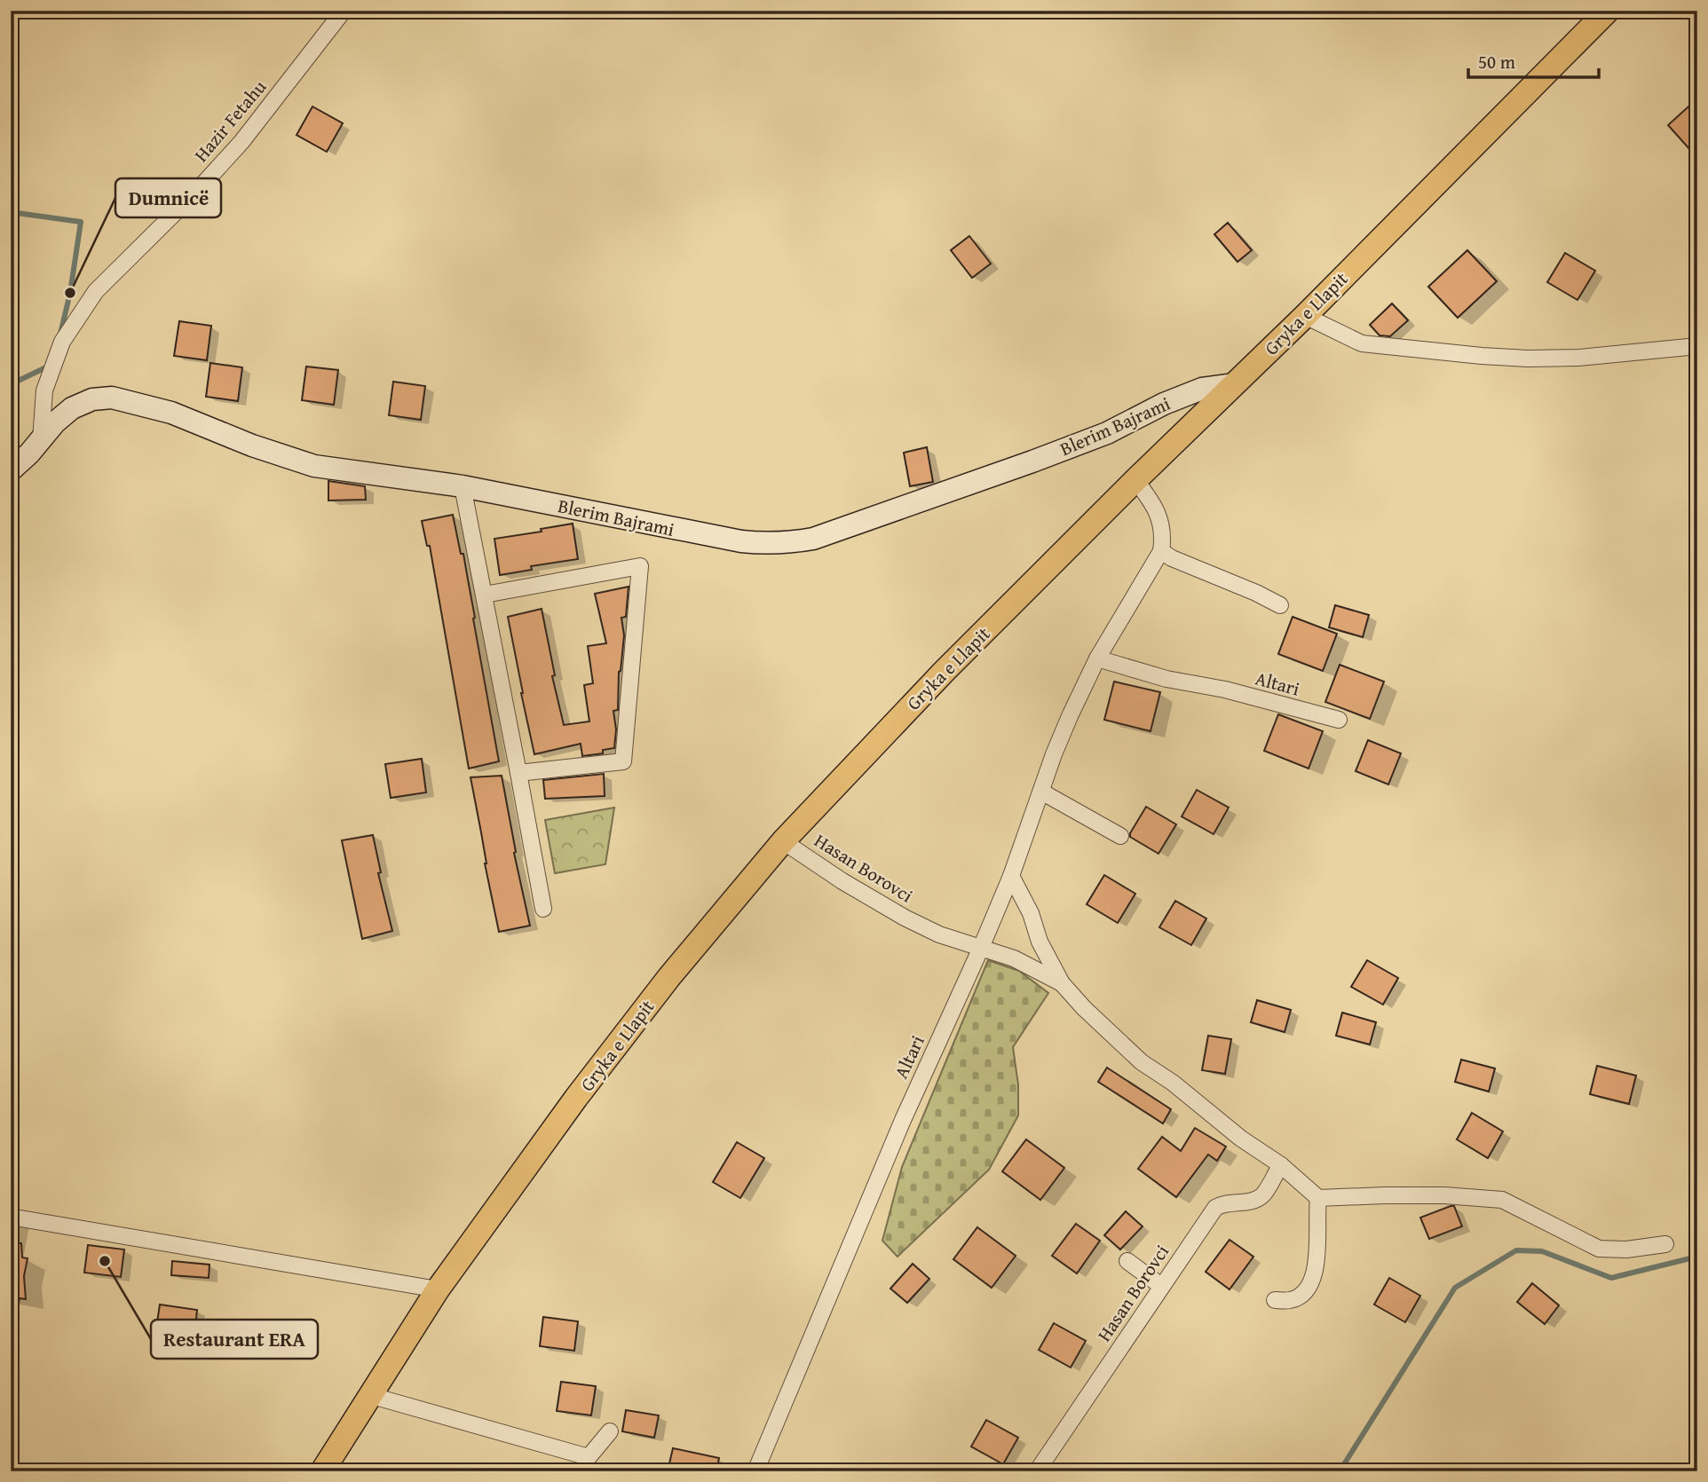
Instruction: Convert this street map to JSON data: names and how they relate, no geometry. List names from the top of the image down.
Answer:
{
  "streets": {
    "main road": ["Gryka e Llapit"],
    "street": [
      "Hazir Fetahu",
      "Blerim Bajrami",
      "Altari",
      "Hasan Borovci"
    ]
  },
  "crossings": [
    ["Hazir Fetahu", "Blerim Bajrami"],
    ["Gryka e Llapit", "Blerim Bajrami"],
    ["Gryka e Llapit", "Hasan Borovci"],
    ["Altari", "Hasan Borovci"]
  ],
  "places": ["Dumnicë", "Restaurant ERA"],
  "scale_bar": "50 m"
}
